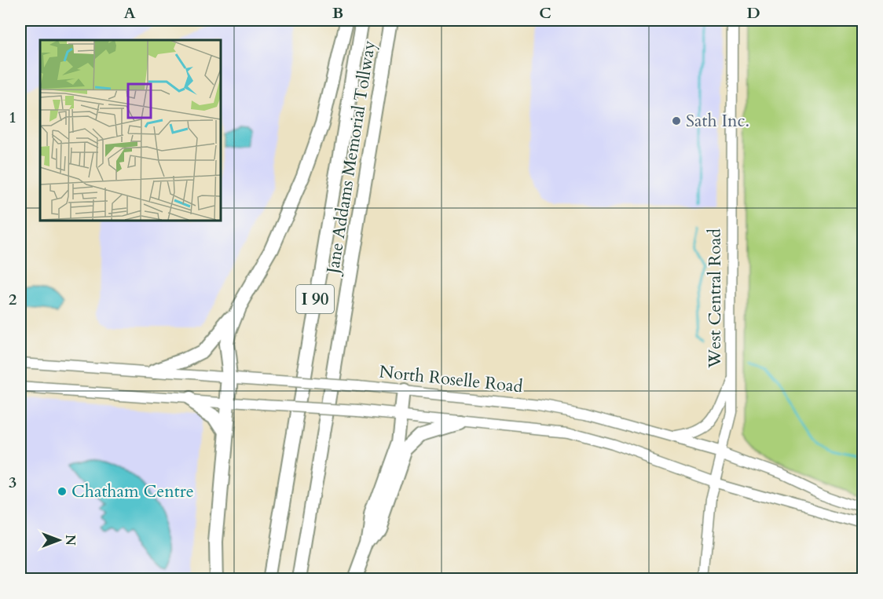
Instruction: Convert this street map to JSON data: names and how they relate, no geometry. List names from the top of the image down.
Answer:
{
  "streets": {
    "highway": ["Jane Addams Memorial Tollway", "I 90"],
    "main road": ["West Central Road", "North Roselle Road"]
  },
  "crossings": [
    ["West Central Road", "North Roselle Road"]
  ],
  "places": ["Sath Inc.", "Chatham Centre"],
  "north": "right",
  "grid": {
    "columns": [
      "A",
      "B",
      "C",
      "D"
    ],
    "rows": ["1", "2", "3"]
  }
}
